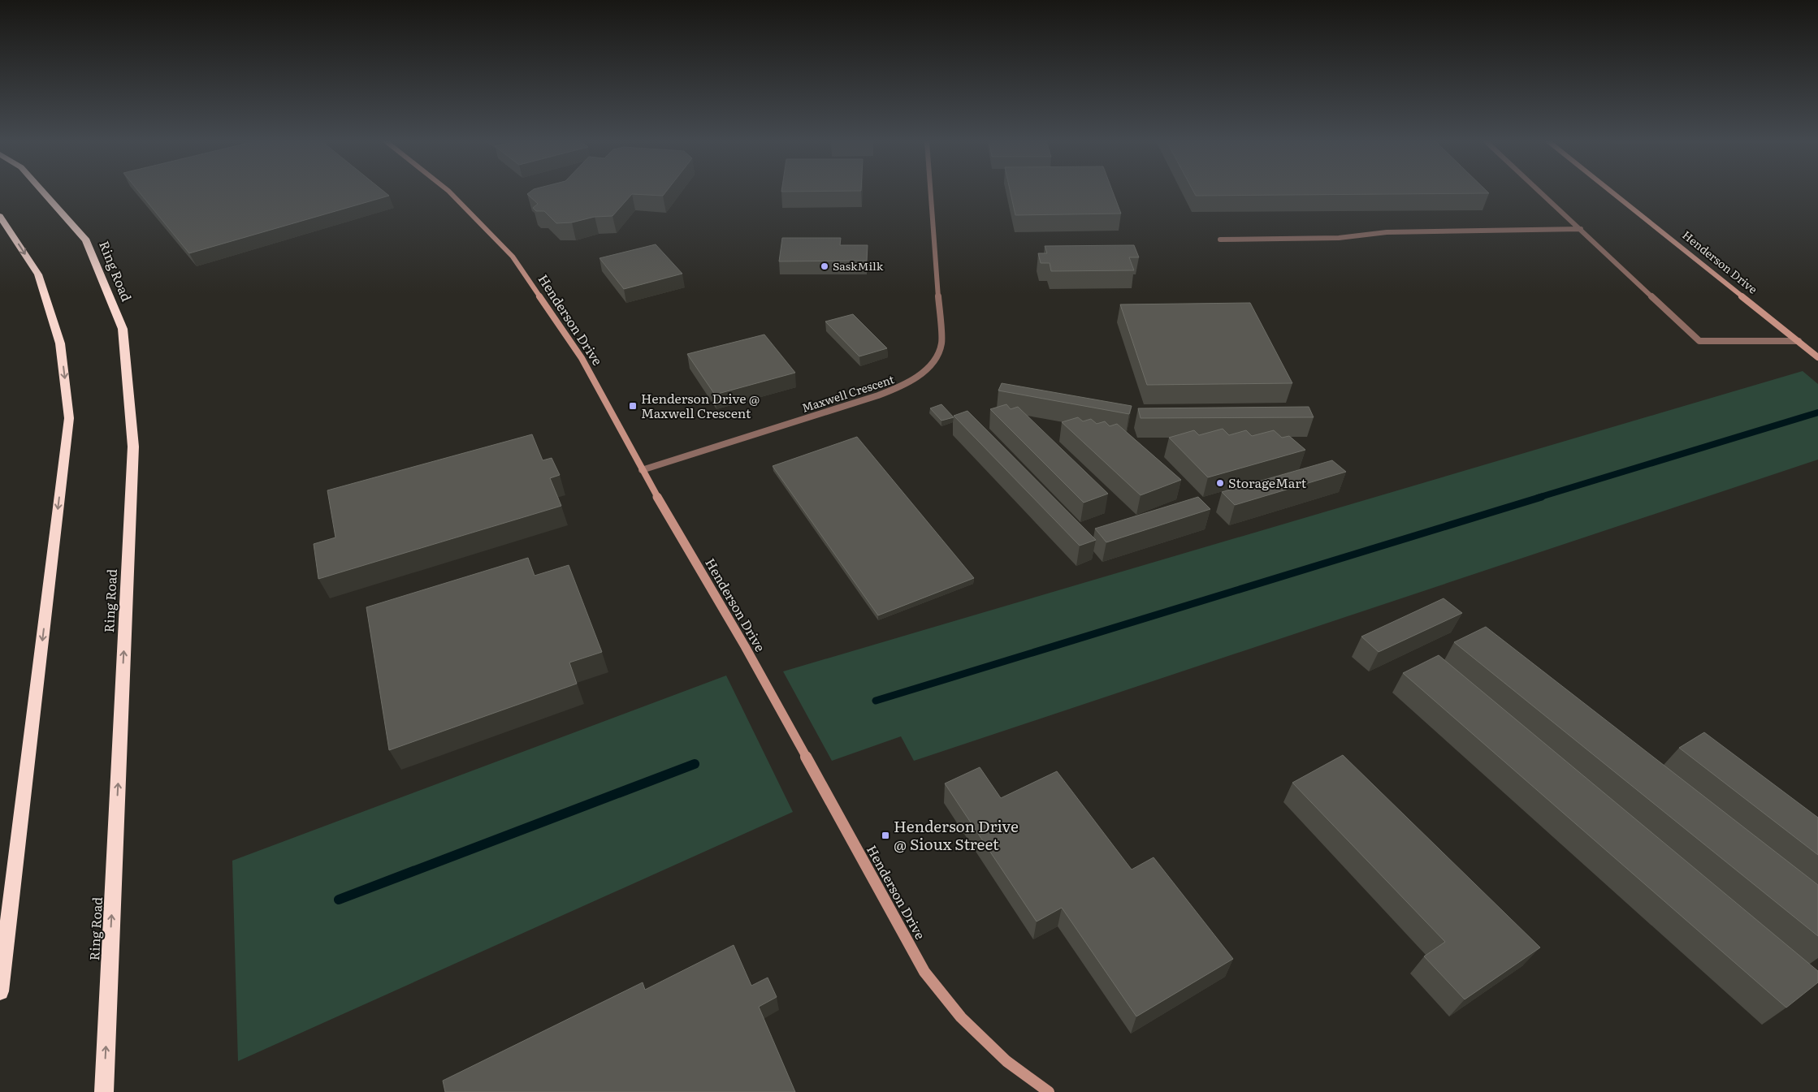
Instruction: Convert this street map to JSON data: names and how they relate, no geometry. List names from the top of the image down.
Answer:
{
  "streets": {
    "highway": ["Ring Road"],
    "street": ["Henderson Drive", "Maxwell Crescent"]
  },
  "crossings": [
    ["Henderson Drive", "Maxwell Crescent"]
  ],
  "places": {
    "other": ["SaskMilk", "StorageMart"],
    "transit": ["Henderson Drive @ Maxwell Crescent", "Henderson Drive @ Sioux Street"]
  }
}
